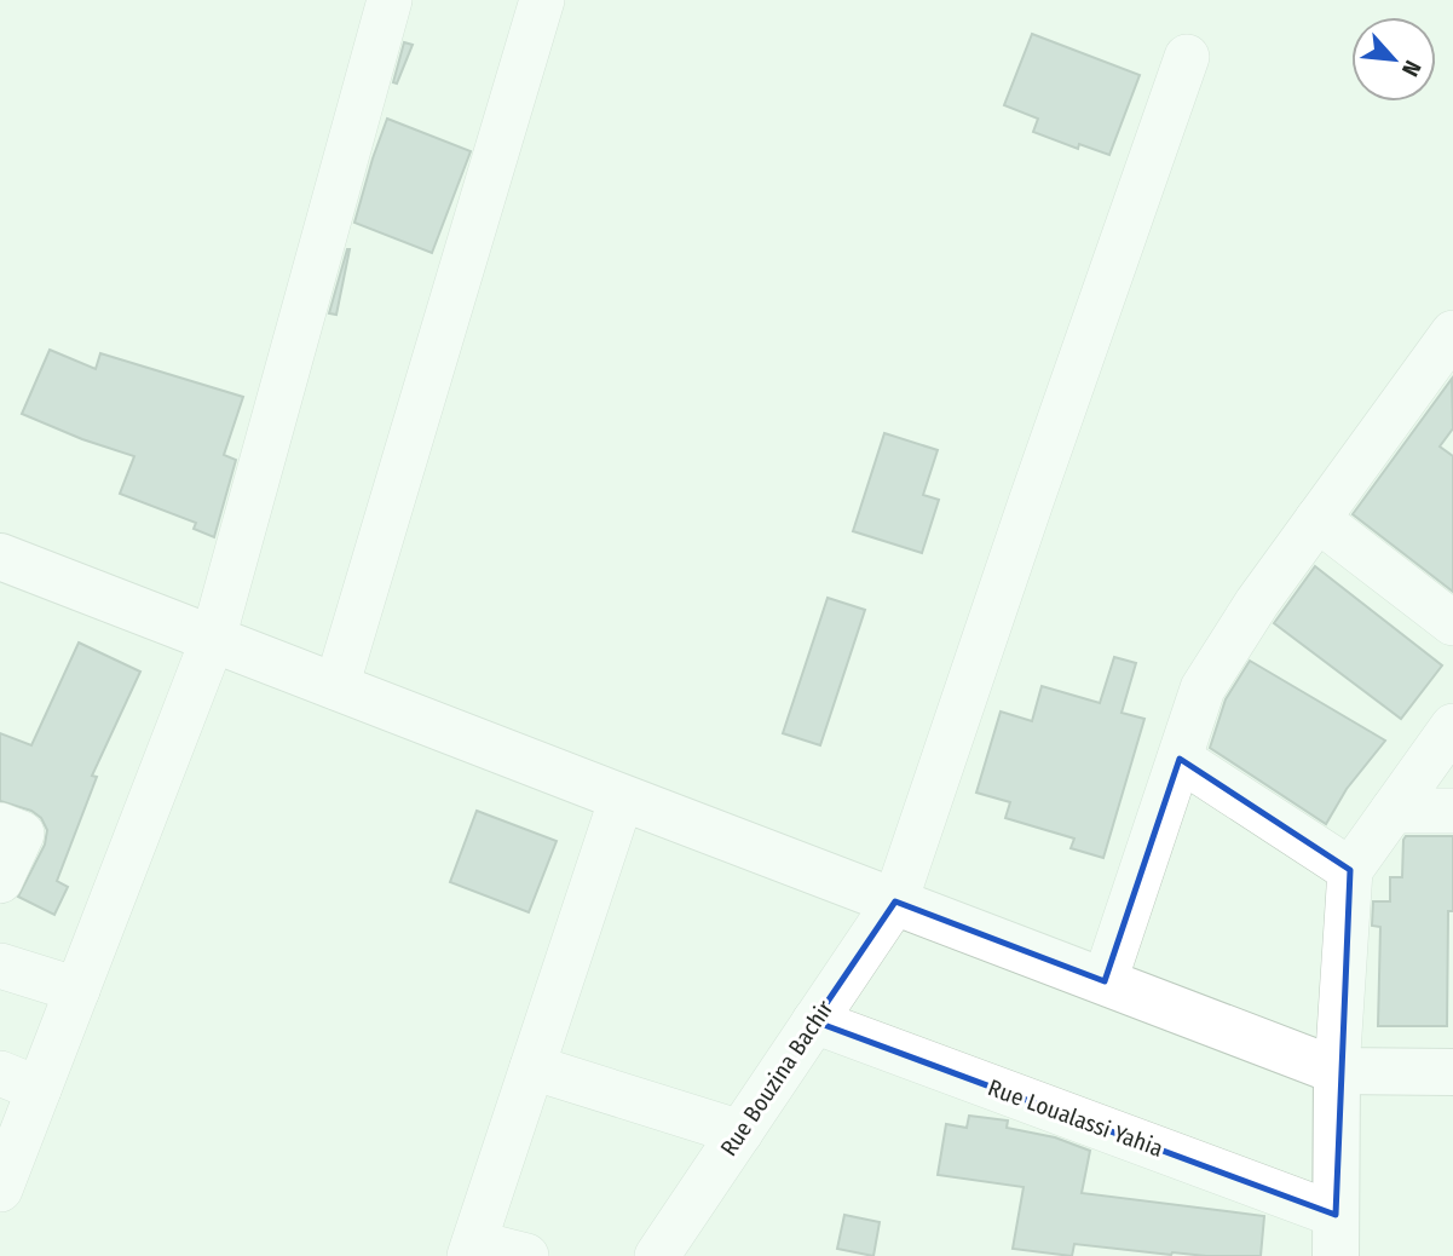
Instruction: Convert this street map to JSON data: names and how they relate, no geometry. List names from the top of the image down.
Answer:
{
  "streets": {
    "street": ["Rue Bouzina Bachir", "Rue Loualassi Yahia"]
  },
  "crossings": [
    ["Rue Bouzina Bachir", "Rue Loualassi Yahia"]
  ],
  "north": "bottom right"
}
